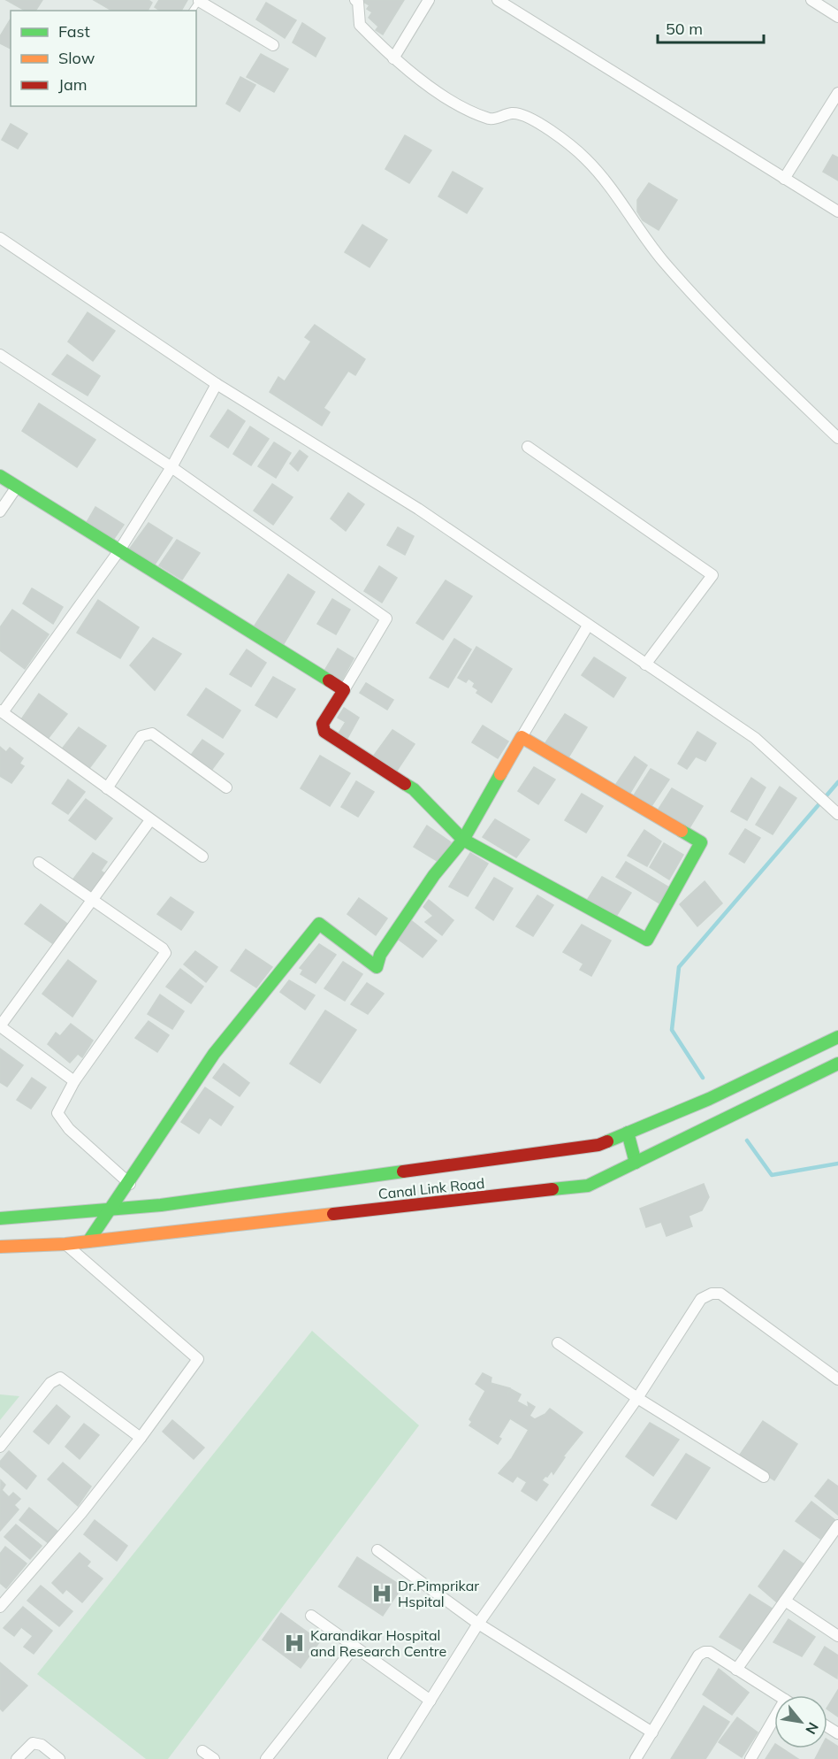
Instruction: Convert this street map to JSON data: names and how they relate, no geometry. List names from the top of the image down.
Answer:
{
  "streets": {
    "street": ["Canal Link Road"]
  },
  "places": {
    "hospital": ["Dr.Pimprikar Hspital", "Karandikar Hospital and Research Centre"]
  },
  "legend": ["Fast", "Slow", "Jam"],
  "scale_bar": "50 m",
  "north": "bottom right"
}
